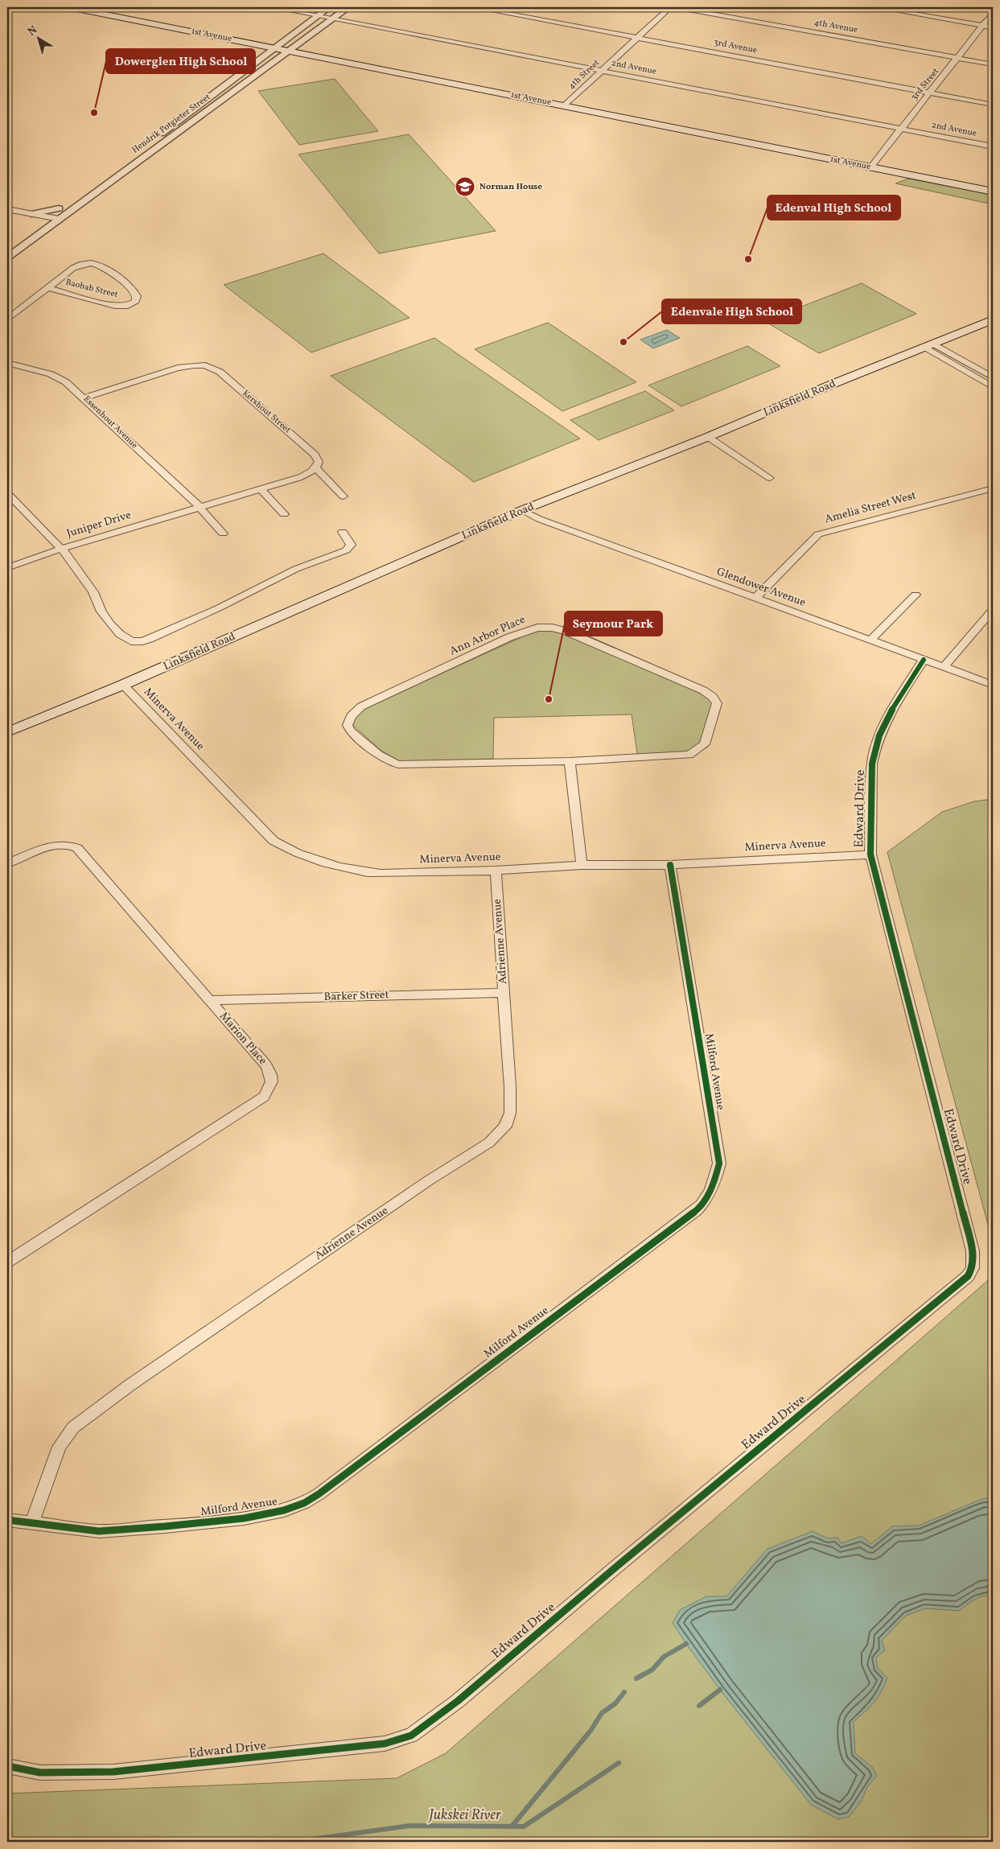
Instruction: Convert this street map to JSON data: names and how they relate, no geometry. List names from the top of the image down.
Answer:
{
  "streets": {
    "main road": ["1st Avenue", "Linksfield Road"],
    "street": [
      "4th Avenue",
      "3rd Avenue",
      "2nd Avenue",
      "4th Street",
      "3rd Street",
      "Hendrik Potgieter Street",
      "Baobab Street",
      "Kershout Street",
      "Essenhout Avenue",
      "Amelia Street West",
      "Juniper Drive",
      "Glendower Avenue",
      "Ann Arbor Place",
      "Minerva Avenue",
      "Edward Drive",
      "Adrienne Avenue",
      "Barker Street",
      "Marion Place",
      "Milford Avenue"
    ]
  },
  "crossings": [
    ["4th Avenue", "3rd Street"],
    ["1st Avenue", "4th Street"],
    ["1st Avenue", "3rd Street"],
    ["1st Avenue", "Hendrik Potgieter Street"],
    ["3rd Avenue", "4th Street"],
    ["3rd Avenue", "3rd Street"],
    ["2nd Avenue", "4th Street"],
    ["2nd Avenue", "3rd Street"],
    ["2nd Avenue", "Hendrik Potgieter Street"],
    ["Linksfield Road", "Glendower Avenue"],
    ["Linksfield Road", "Minerva Avenue"],
    ["Kershout Street", "Essenhout Avenue"],
    ["Essenhout Avenue", "Juniper Drive"],
    ["Amelia Street West", "Glendower Avenue"],
    ["Glendower Avenue", "Edward Drive"],
    ["Minerva Avenue", "Edward Drive"],
    ["Minerva Avenue", "Adrienne Avenue"],
    ["Minerva Avenue", "Milford Avenue"],
    ["Adrienne Avenue", "Barker Street"],
    ["Adrienne Avenue", "Milford Avenue"],
    ["Barker Street", "Marion Place"]
  ],
  "water": ["Jukskei River"],
  "places": {
    "other": [
      "Dowerglen High School",
      "Edenval High School",
      "Edenvale High School",
      "Seymour Park"
    ],
    "school or university": ["Norman House"]
  },
  "north": "top left"
}
